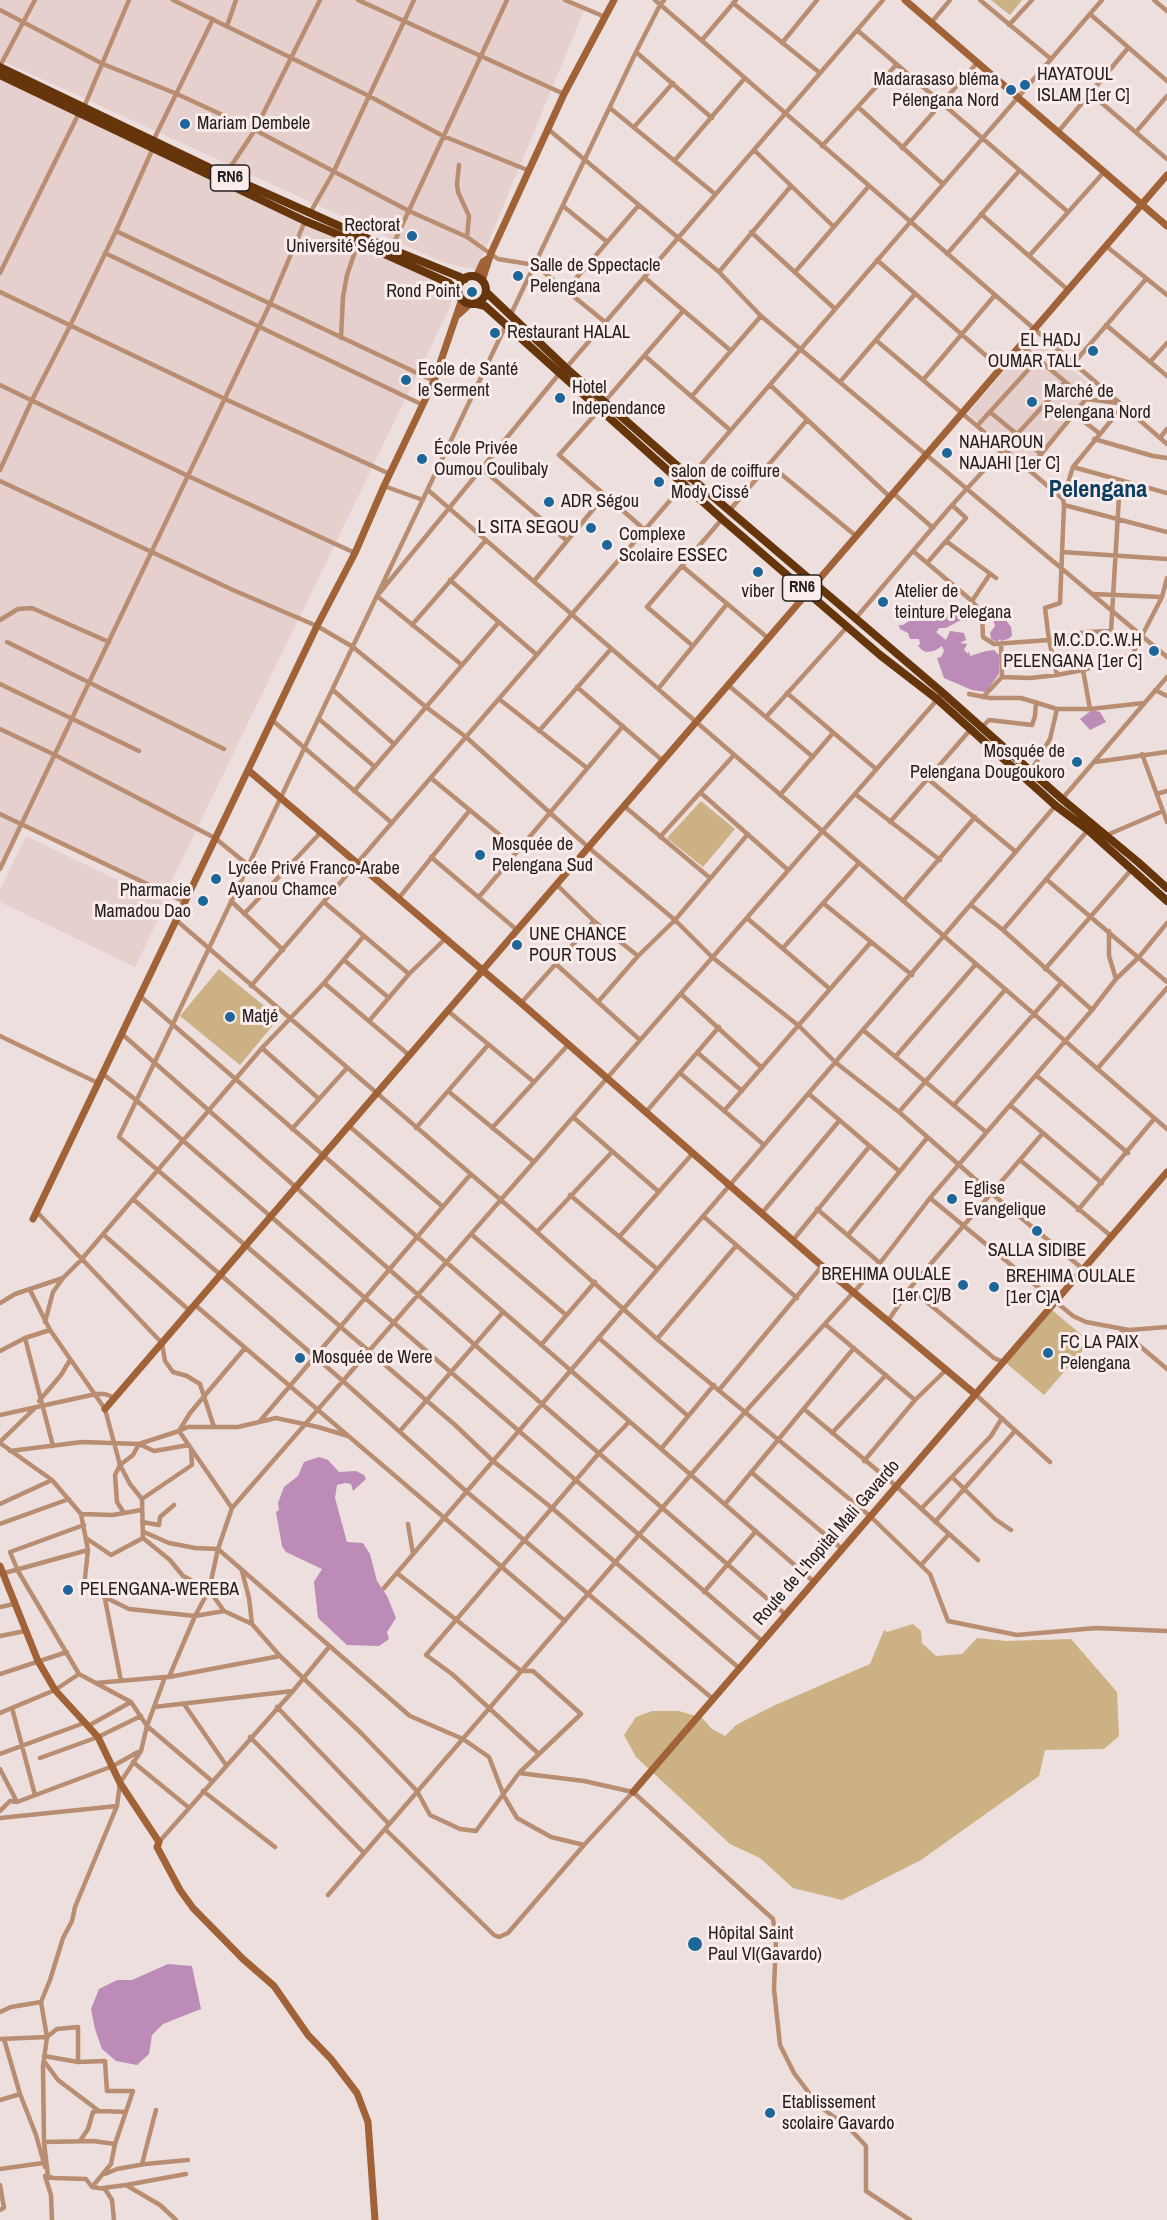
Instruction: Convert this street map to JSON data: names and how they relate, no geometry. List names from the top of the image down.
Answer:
{
  "streets": {
    "highway": ["RN6"],
    "street": ["Route de L'hopital Mali Gavardo"]
  },
  "districts": ["Pelengana"],
  "places": [
    "HAYATOUL ISLAM [1er C]",
    "Madarasaso bléma Pélengana Nord",
    "Mariam Dembele",
    "Rectorat Université Ségou",
    "Salle de Sppectacle Pelengana",
    "Rond Point",
    "Restaurant HALAL",
    "EL HADJ OUMAR TALL",
    "Ecole de Santé le Serment",
    "Hotel Independance",
    "Marché de Pelengana Nord",
    "NAHAROUN NAJAHI [1er C]",
    "École Privée Oumou Coulibaly",
    "salon de coiffure Mody Cissé",
    "ADR Ségou",
    "L SITA SEGOU",
    "Complexe Scolaire ESSEC",
    "viber",
    "Atelier de teinture Pelegana",
    "M.C.D.C.W.H PELENGANA [1er C]",
    "Mosquée de Pelengana Dougoukoro",
    "Mosquée de Pelengana Sud",
    "Lycée Privé Franco-Arabe Ayanou Chamce",
    "Pharmacie Mamadou Dao",
    "UNE CHANCE POUR TOUS",
    "Matjé",
    "Eglise Evangelique",
    "SALLA SIDIBE",
    "BREHIMA OULALE [1er C]/B",
    "BREHIMA OULALE [1er C]A",
    "FC LA PAIX Pelengana",
    "Mosquée de Were",
    "PELENGANA-WEREBA",
    "Hôpital Saint Paul VI(Gavardo)",
    "Etablissement scolaire Gavardo"
  ]
}
